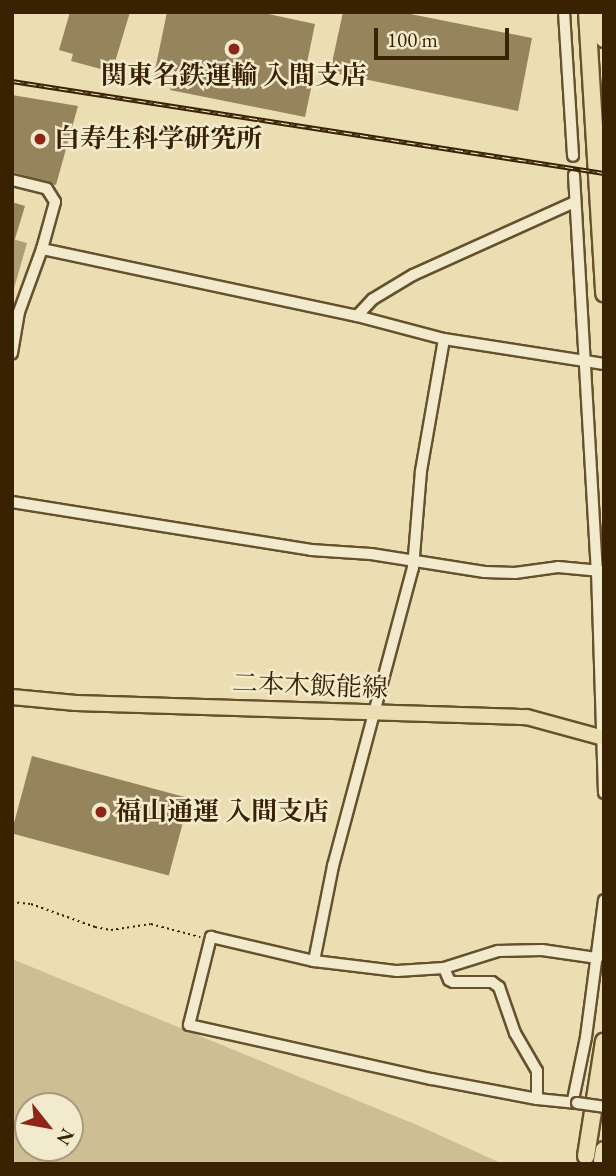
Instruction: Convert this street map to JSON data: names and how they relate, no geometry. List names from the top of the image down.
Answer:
{
  "streets": {
    "main road": ["二本木飯能線"]
  },
  "places": ["関東名鉄運輸 入間支店", "白寿生科学研究所", "福山通運 入間支店"],
  "scale_bar": "100 m",
  "north": "bottom right"
}
